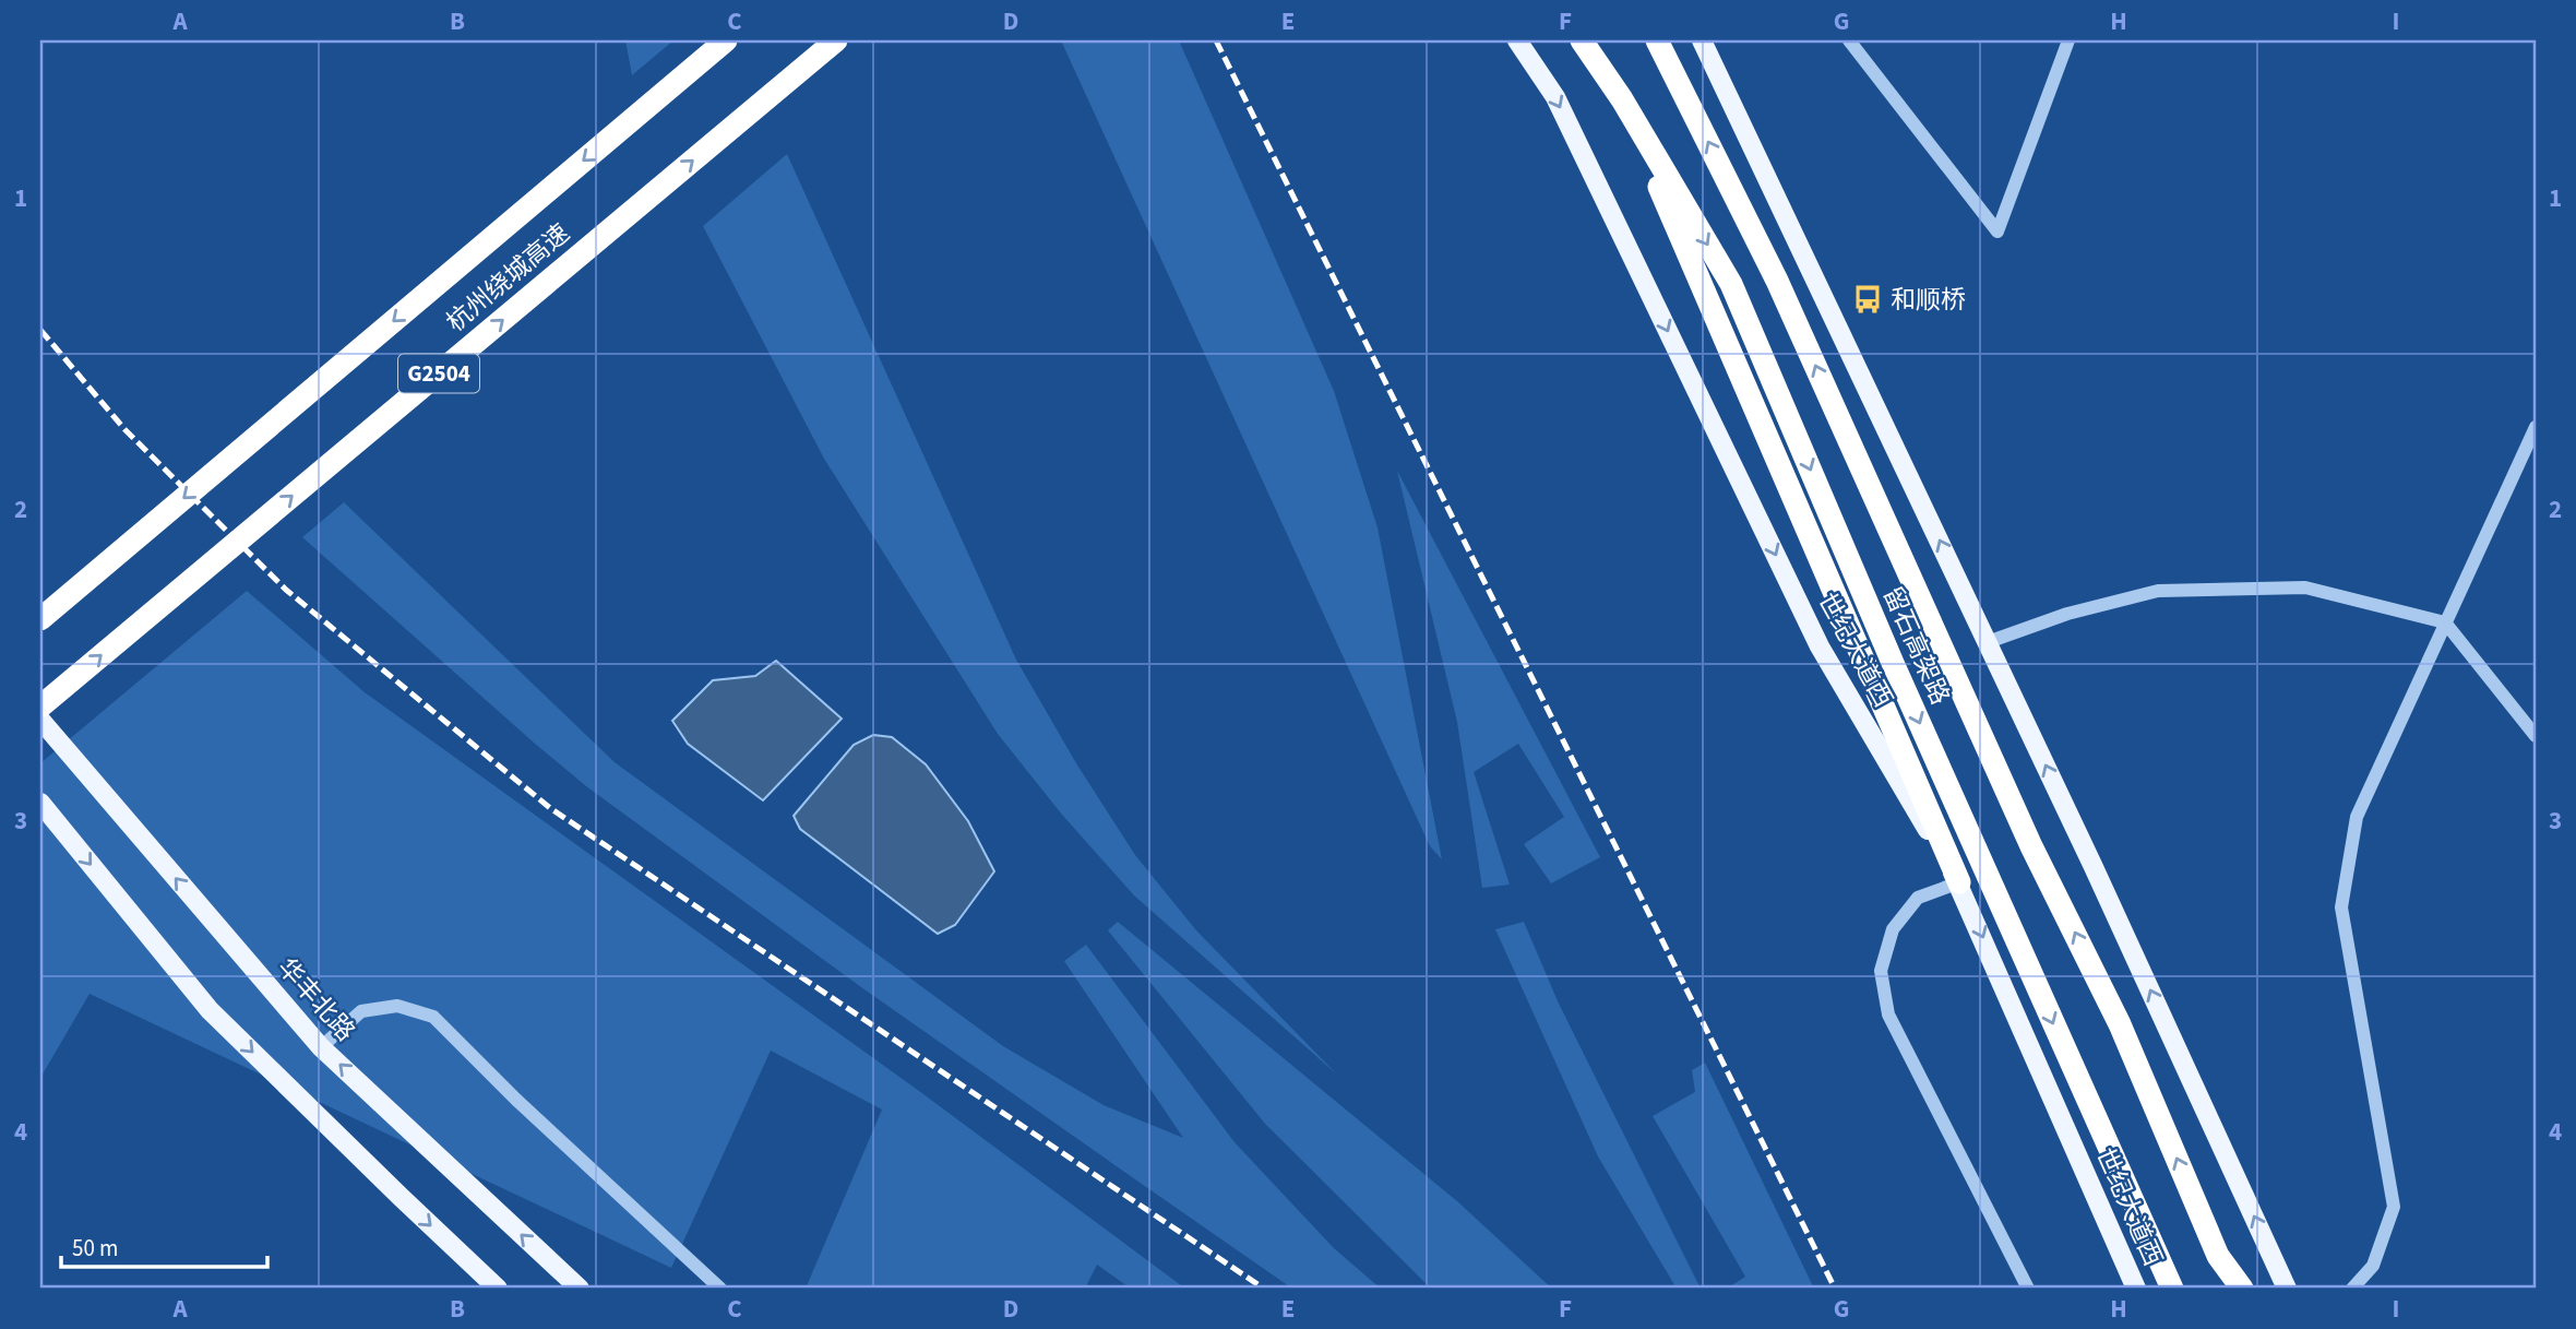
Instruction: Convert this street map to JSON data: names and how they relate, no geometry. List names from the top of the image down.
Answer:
{
  "streets": {
    "highway": ["杭州绕城高速", "G2504", "留石高架路"],
    "main road": ["世纪大道西", "华丰北路"]
  },
  "places": {
    "bus stop": ["和顺桥"]
  },
  "scale_bar": "50 m",
  "grid": {
    "columns": [
      "A",
      "B",
      "C",
      "D",
      "E",
      "F",
      "G",
      "H",
      "I"
    ],
    "rows": [
      "1",
      "2",
      "3",
      "4"
    ]
  }
}
